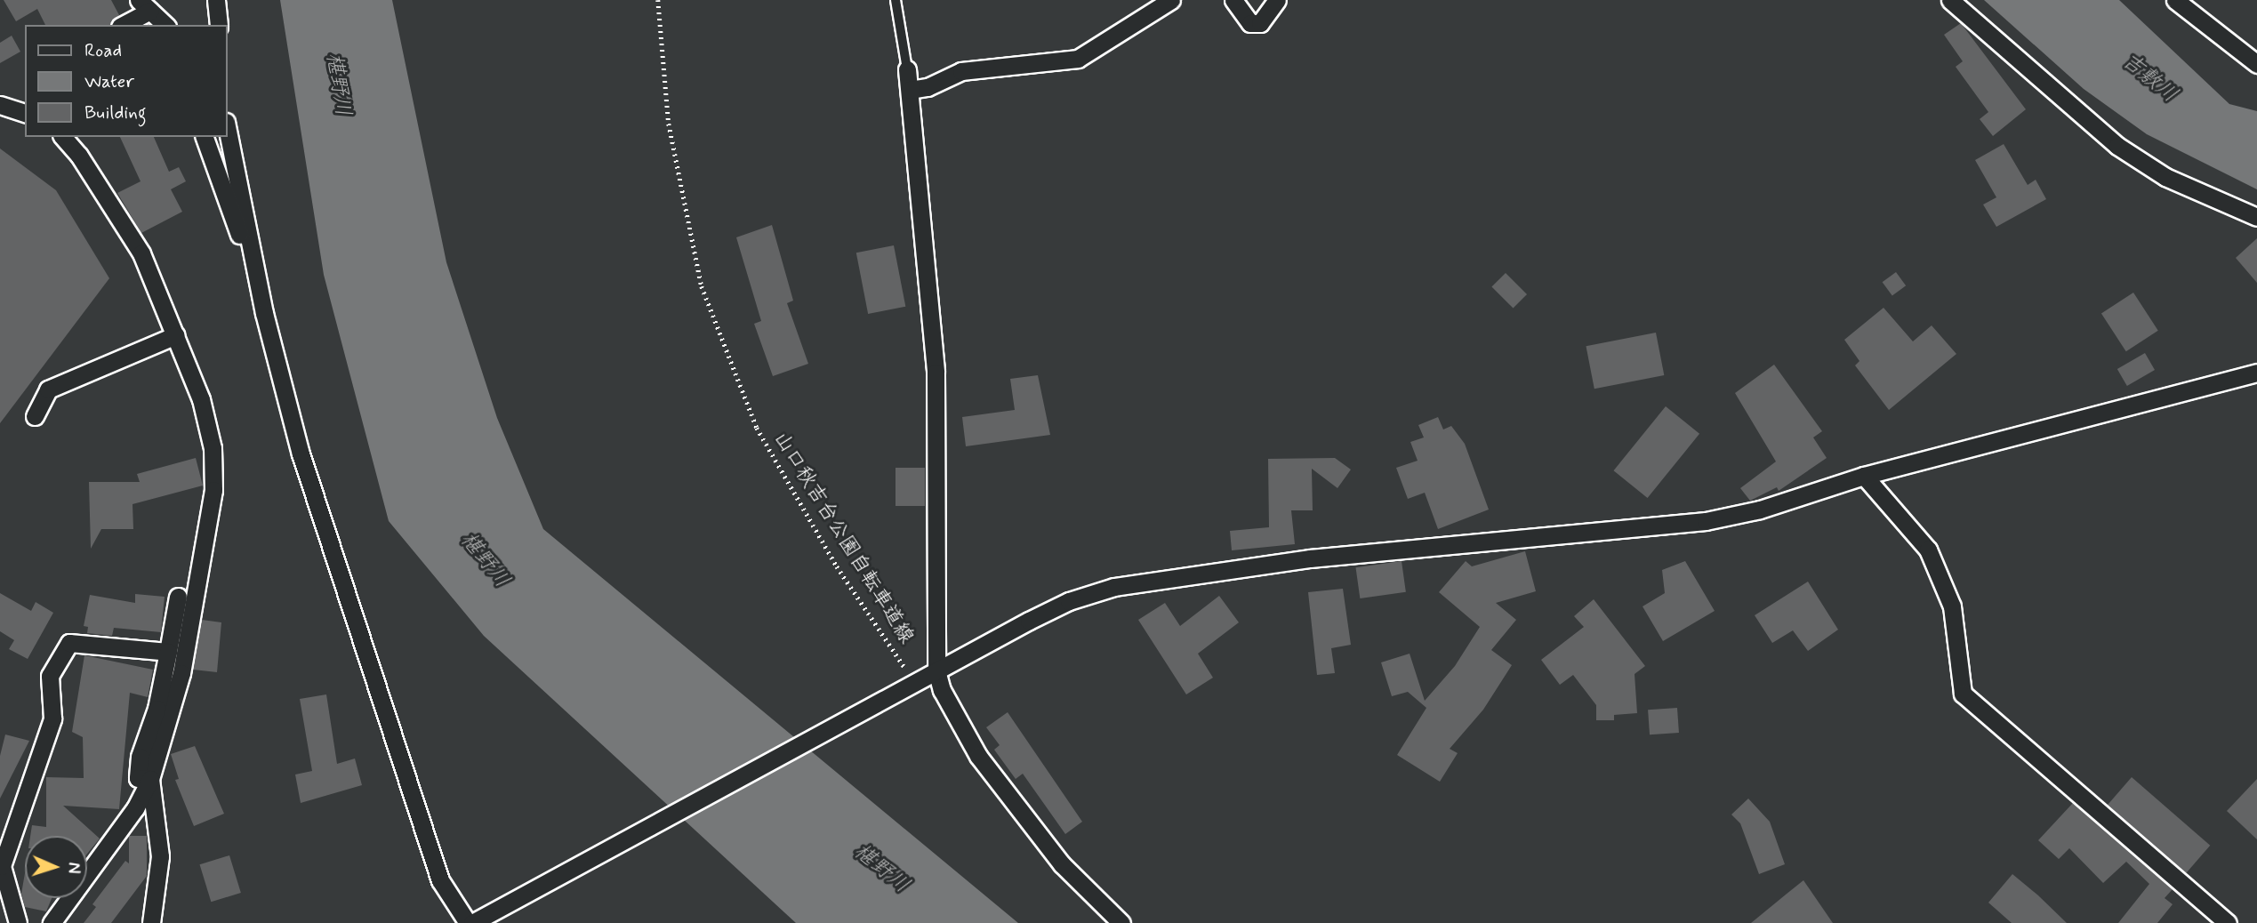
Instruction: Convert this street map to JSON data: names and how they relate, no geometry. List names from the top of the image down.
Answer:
{
  "streets": {
    "path": ["山口秋吉台公園自転車道線"]
  },
  "water": ["吉敷川", "椹野川"],
  "legend": ["Road", "Water", "Building"],
  "north": "right"
}
